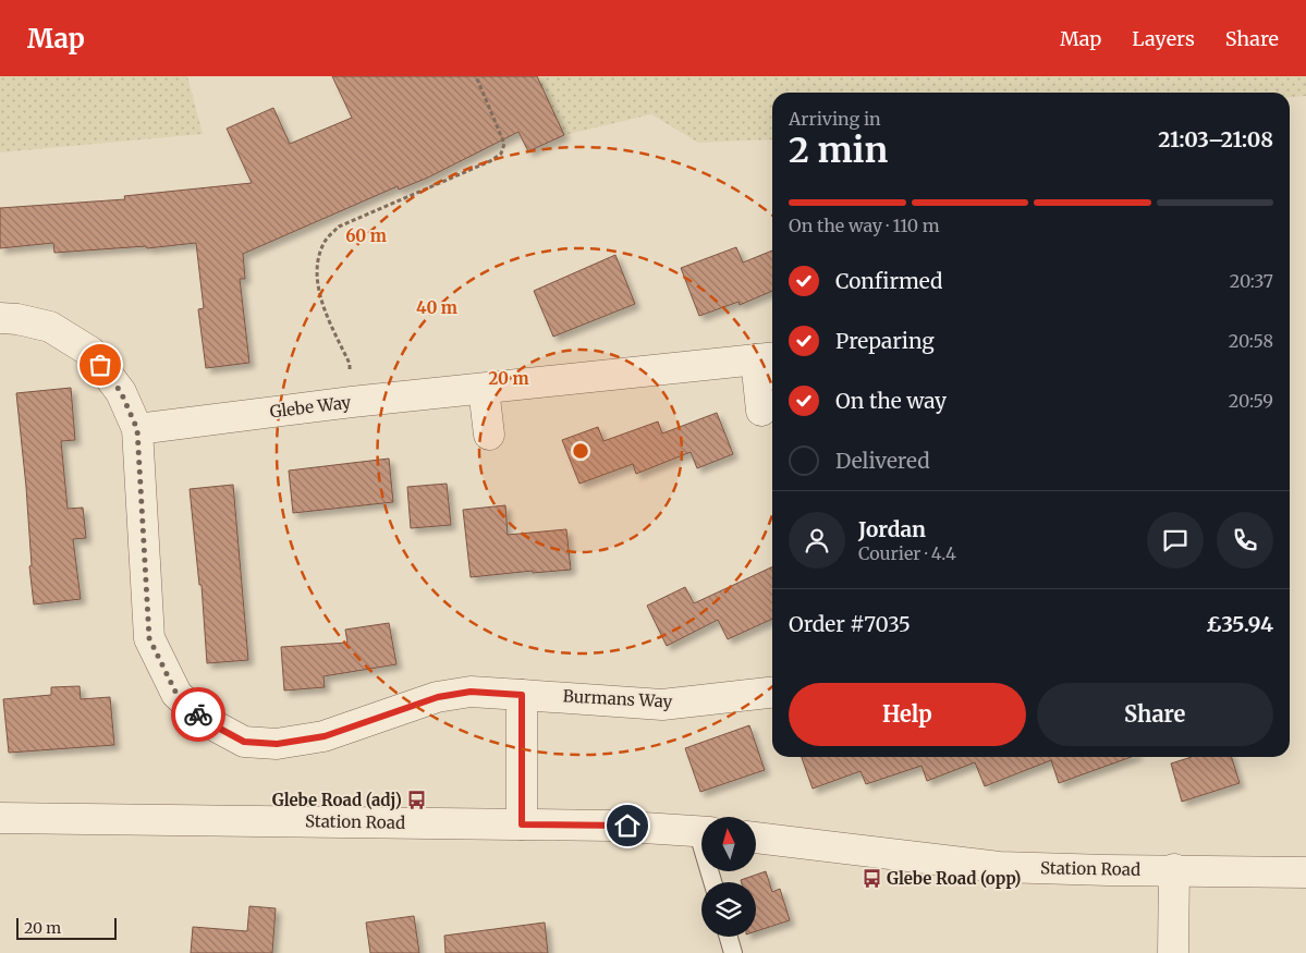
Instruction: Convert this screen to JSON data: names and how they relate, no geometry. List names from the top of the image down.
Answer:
{
  "streets": {
    "street": ["Glebe Way", "Burmans Way", "Station Road"]
  },
  "crossings": [
    ["Glebe Way", "Burmans Way"]
  ],
  "places": {
    "bus stop": ["Glebe Road (adj)", "Glebe Road (opp)"]
  },
  "scale_bar": "20 m",
  "north": "top",
  "page": {
    "header": "Map",
    "nav": ["Map", "Layers", "Share"],
    "heading": ["2 min", "Arriving in", "21:03–21:08"],
    "panel": [
      "Jordan",
      "Courier · 4.4",
      "Order #7035",
      "£35.94"
    ],
    "bar": "On the way · 110 m",
    "list": [
      ["Confirmed", "20:37"],
      ["Preparing", "20:58"],
      ["On the way", "20:59"],
      "Delivered"
    ],
    "buttons": ["Help", "Share"],
    "scale": "20 m"
  },
  "rings": ["60 m", "40 m", "20 m"]
}
